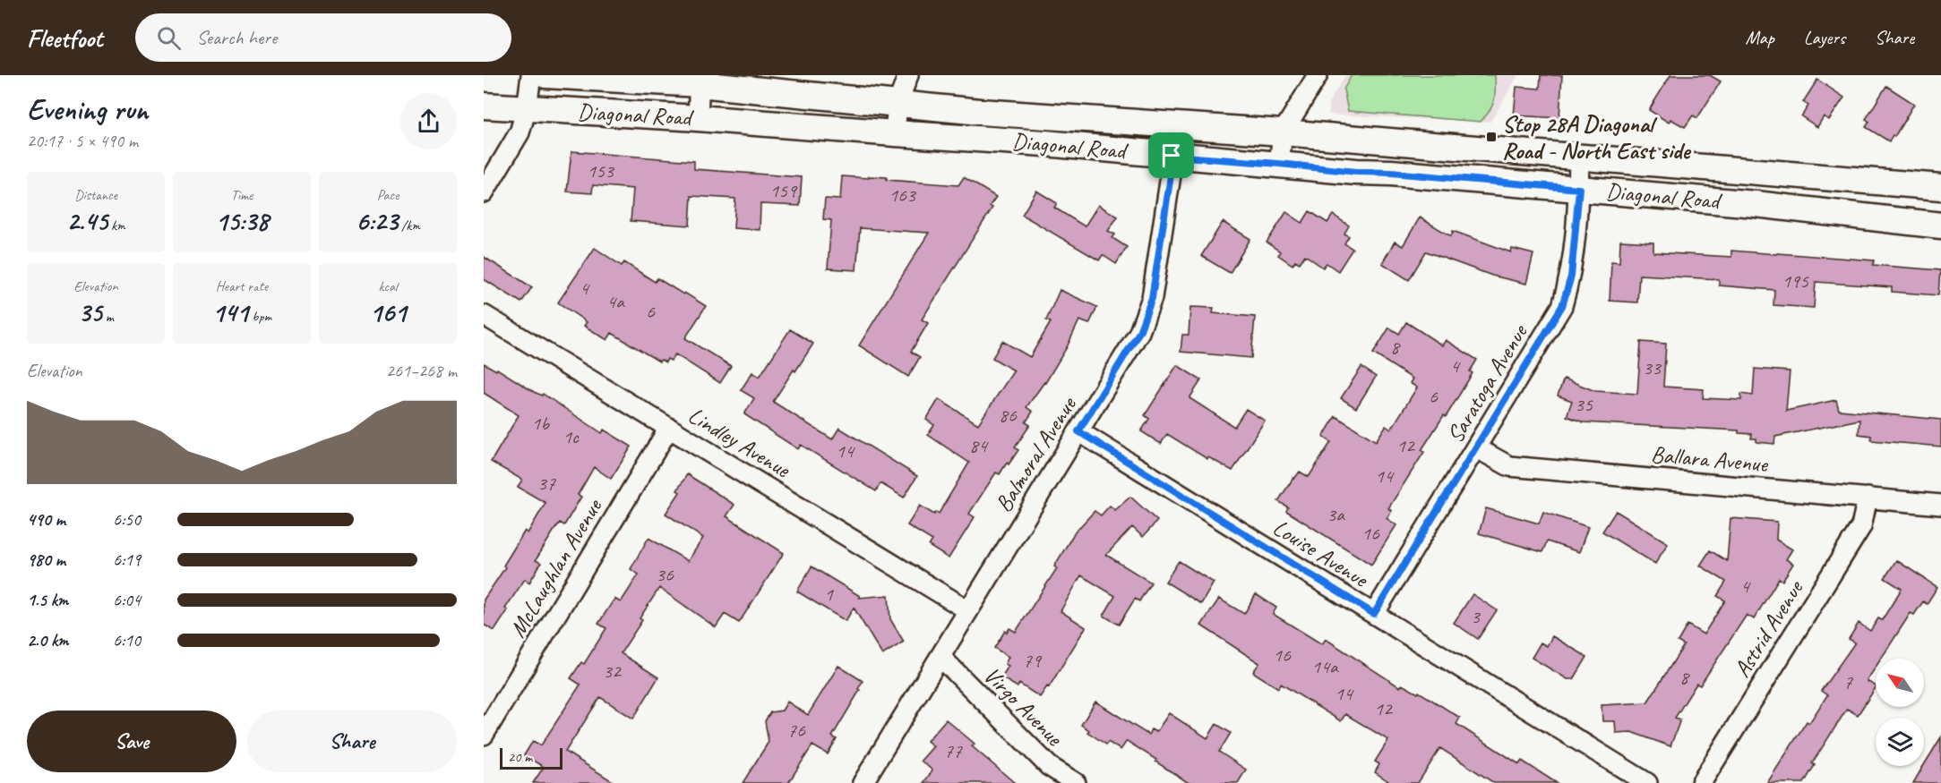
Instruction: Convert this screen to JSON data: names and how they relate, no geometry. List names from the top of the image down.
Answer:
{
  "streets": {
    "main road": ["Diagonal Road"],
    "street": [
      "Saratoga Avenue",
      "Lindley Avenue",
      "Balmoral Avenue",
      "Ballara Avenue",
      "Louise Avenue",
      "McLaughlan Avenue",
      "Astrid Avenue",
      "Virgo Avenue"
    ]
  },
  "crossings": [
    ["Diagonal Road", "Saratoga Avenue"],
    ["Diagonal Road", "Balmoral Avenue"],
    ["Saratoga Avenue", "Ballara Avenue"],
    ["Saratoga Avenue", "Louise Avenue"],
    ["Lindley Avenue", "Balmoral Avenue"],
    ["Lindley Avenue", "McLaughlan Avenue"],
    ["Balmoral Avenue", "Louise Avenue"],
    ["Balmoral Avenue", "Virgo Avenue"],
    ["Ballara Avenue", "Astrid Avenue"]
  ],
  "places": {
    "transit": ["Stop 28A Diagonal Road - North East side"]
  },
  "house_numbers": [
    "153",
    "159",
    "163",
    "195",
    "4",
    "4a",
    "6",
    "8",
    "4",
    "33",
    "6",
    "35",
    "86",
    "1b",
    "1c",
    "84",
    "12",
    "14",
    "14",
    "37",
    "3a",
    "16",
    "36",
    "4",
    "1",
    "3",
    "16",
    "79",
    "14a",
    "32",
    "8",
    "7",
    "14",
    "12",
    "76",
    "77"
  ],
  "scale_bar": "20 m",
  "north": "top left",
  "page": {
    "header": "Fleetfoot",
    "search": "Search here",
    "nav": ["Map", "Layers", "Share"],
    "heading": ["Evening run", "20:17 · 5 × 490 m"],
    "stats": [
      ["Distance", "2.45 km"],
      ["Time", "15:38"],
      ["Pace", "6:23 /km"],
      ["Elevation", "35 m"],
      ["Heart rate", "141 bpm"],
      ["kcal", "161"]
    ],
    "chart": ["Elevation", "261–268 m"],
    "list": [
      {
        "name": "490 m",
        "note": "6:50"
      },
      {
        "name": "980 m",
        "note": "6:19"
      },
      {
        "name": "1.5 km",
        "note": "6:04"
      },
      {
        "name": "2.0 km",
        "note": "6:10"
      }
    ],
    "buttons": ["Save", "Share"],
    "scale": "20 m"
  }
}
